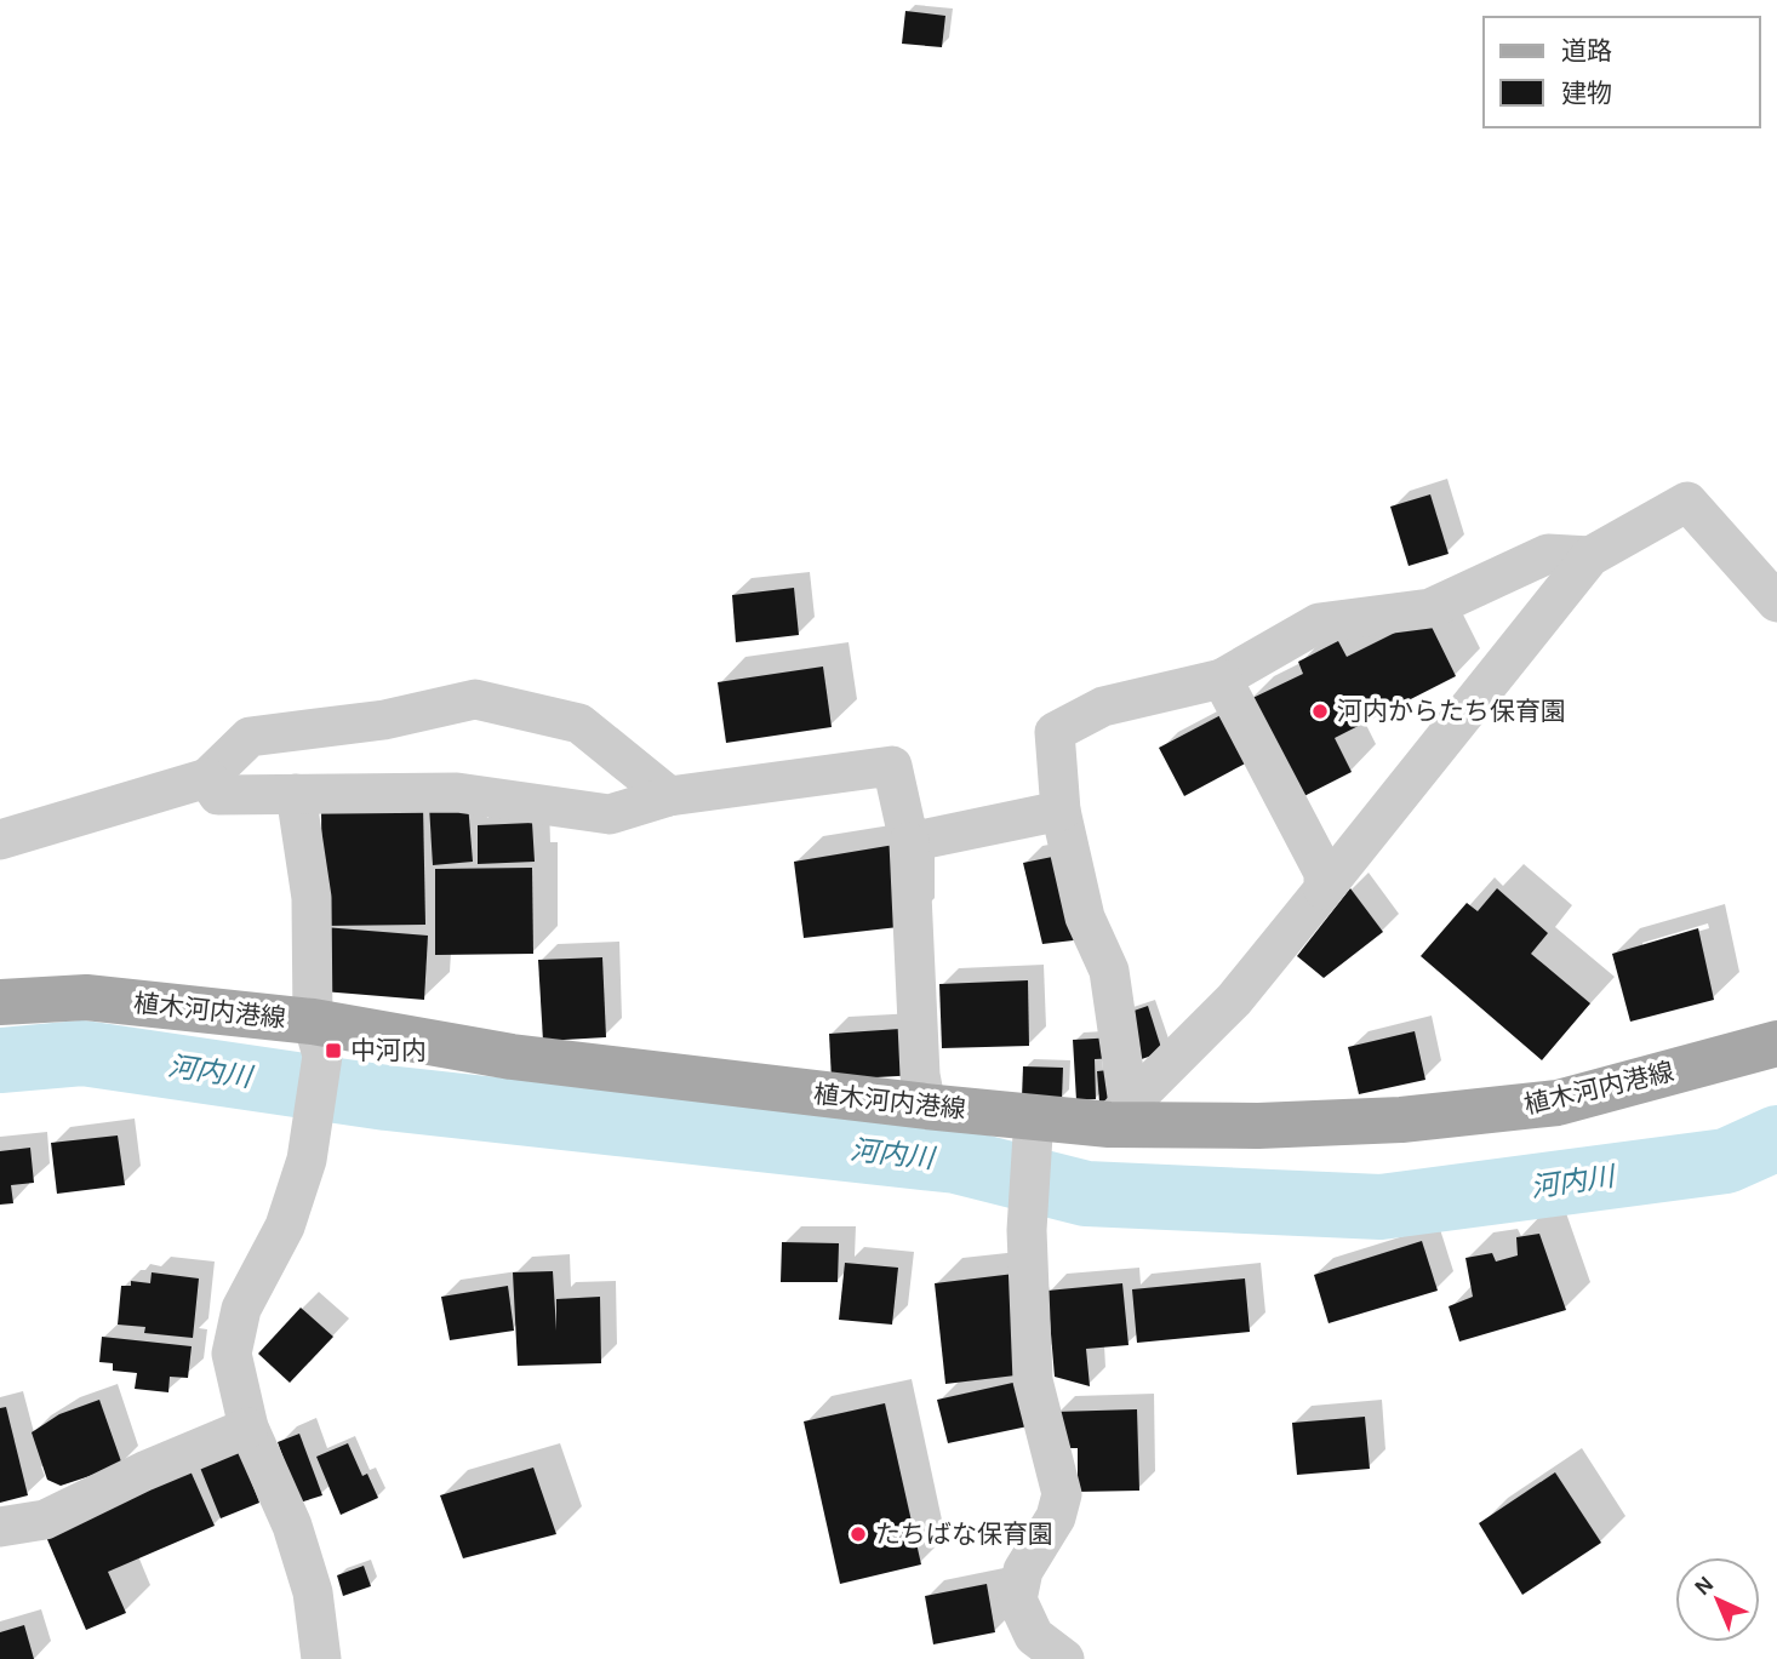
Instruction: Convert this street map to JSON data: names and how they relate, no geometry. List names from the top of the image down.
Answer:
{
  "streets": {
    "main road": ["植木河内港線"]
  },
  "water": ["河内川"],
  "places": {
    "other": ["河内からたち保育園", "たちばな保育園"],
    "transit": ["中河内"]
  },
  "legend": ["道路", "建物"],
  "north": "top left"
}
